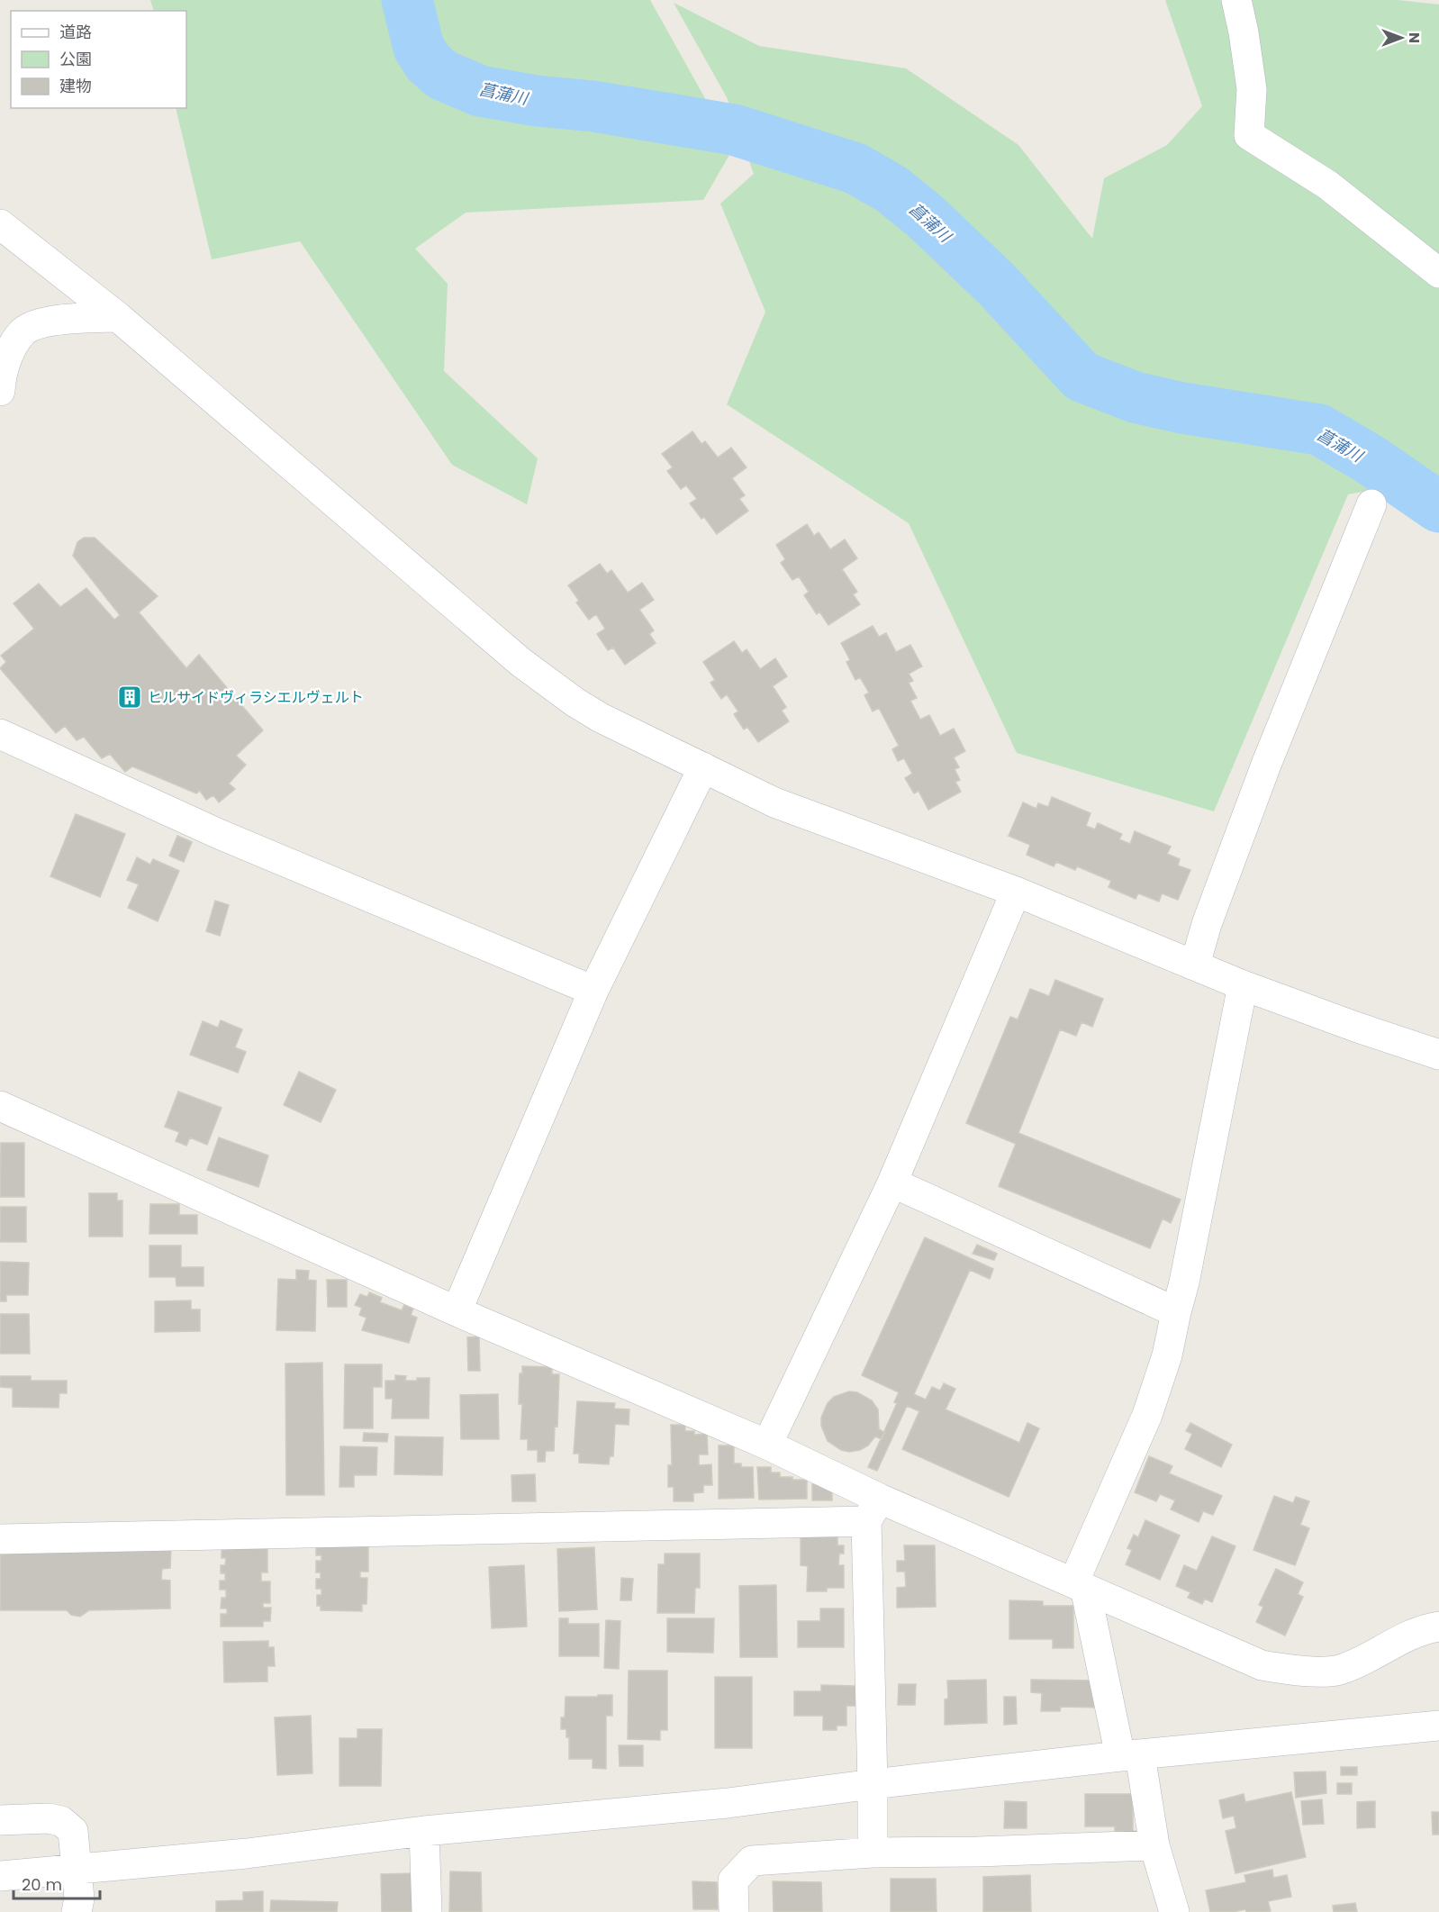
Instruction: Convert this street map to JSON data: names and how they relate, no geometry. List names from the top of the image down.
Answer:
{
  "water": ["菖蒲川"],
  "places": {
    "building": ["ヒルサイドヴィラシエルヴェルト"]
  },
  "legend": ["道路", "公園", "建物"],
  "scale_bar": "20 m",
  "north": "right"
}
